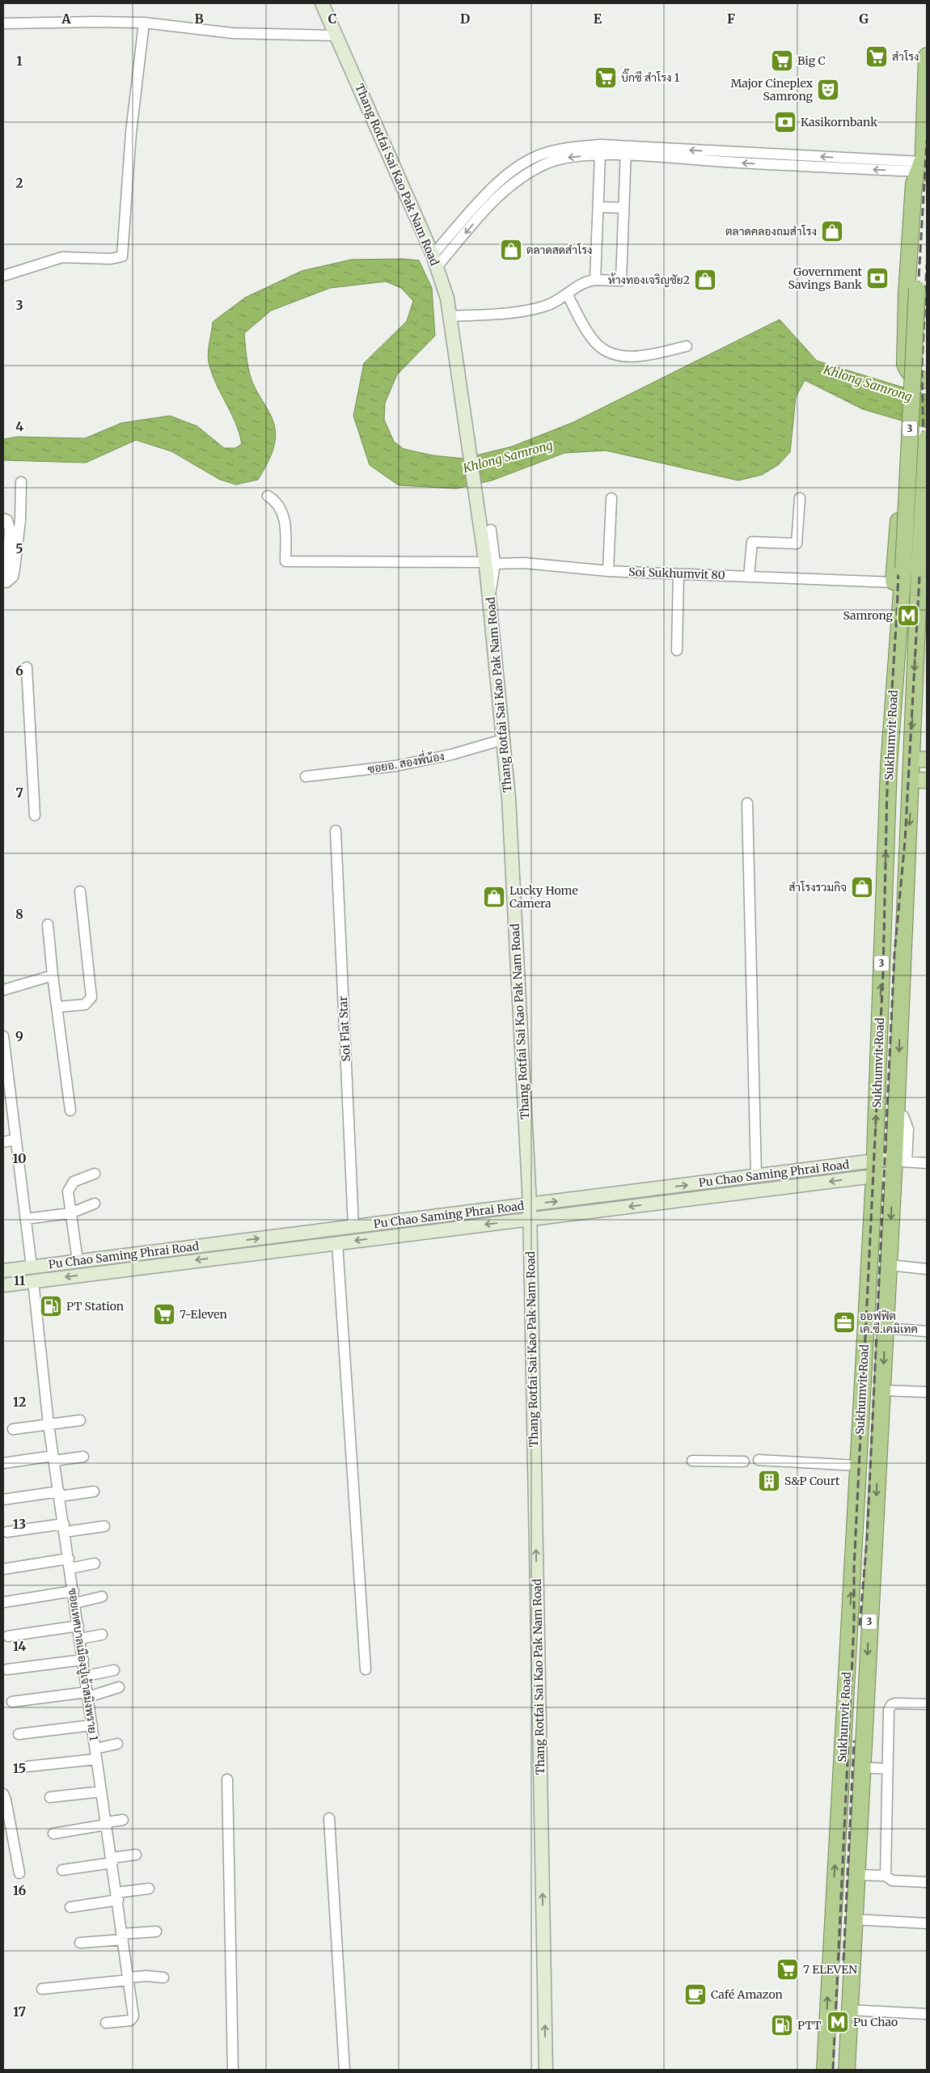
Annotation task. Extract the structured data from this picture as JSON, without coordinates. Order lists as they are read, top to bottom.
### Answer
{
  "streets": {
    "highway": ["3", "Sukhumvit Road"],
    "main road": ["Thang Rotfai Sai Kao Pak Nam Road", "Pu Chao Saming Phrai Road"],
    "street": [
      "Soi Sukhumvit 80",
      "ซอยอ. สองพี่น้อง",
      "Soi Flat Star",
      "ซอยเทศบาลเมืองปู่เจ้าสมิงพราย 1"
    ]
  },
  "crossings": [
    ["Thang Rotfai Sai Kao Pak Nam Road", "Soi Sukhumvit 80"],
    ["Thang Rotfai Sai Kao Pak Nam Road", "ซอยอ. สองพี่น้อง"],
    ["Thang Rotfai Sai Kao Pak Nam Road", "Pu Chao Saming Phrai Road"],
    ["Sukhumvit Road", "Pu Chao Saming Phrai Road"],
    ["Soi Flat Star", "Pu Chao Saming Phrai Road"],
    ["Pu Chao Saming Phrai Road", "ซอยเทศบาลเมืองปู่เจ้าสมิงพราย 1"]
  ],
  "one_way": ["Thang Rotfai Sai Kao Pak Nam Road"],
  "water": ["Khlong Samrong"],
  "places": {
    "supermarket": [
      "สำโรง",
      "Big C",
      "บิ๊กซี สำโรง 1",
      "7-Eleven",
      "7 ELEVEN"
    ],
    "theatre": ["Major Cineplex Samrong"],
    "bank": ["Kasikornbank", "Government Savings Bank"],
    "shop": [
      "ตลาดคลองถมสำโรง",
      "ตลาดสดสำโรง",
      "ห้างทองเจริญชัย2",
      "สำโรงรวมกิจ",
      "Lucky Home Camera"
    ],
    "metro station": ["Samrong", "Pu Chao"],
    "fuel station": ["PT Station", "PTT"],
    "office": ["ออฟฟิต เค.ซี.เคมิเทค"],
    "building": ["S&P Court"],
    "cafe": ["Café Amazon"]
  },
  "grid": {
    "columns": [
      "A",
      "B",
      "C",
      "D",
      "E",
      "F",
      "G"
    ],
    "rows": [
      "1",
      "2",
      "3",
      "4",
      "5",
      "6",
      "7",
      "8",
      "9",
      "10",
      "11",
      "12",
      "13",
      "14",
      "15",
      "16",
      "17"
    ]
  }
}
